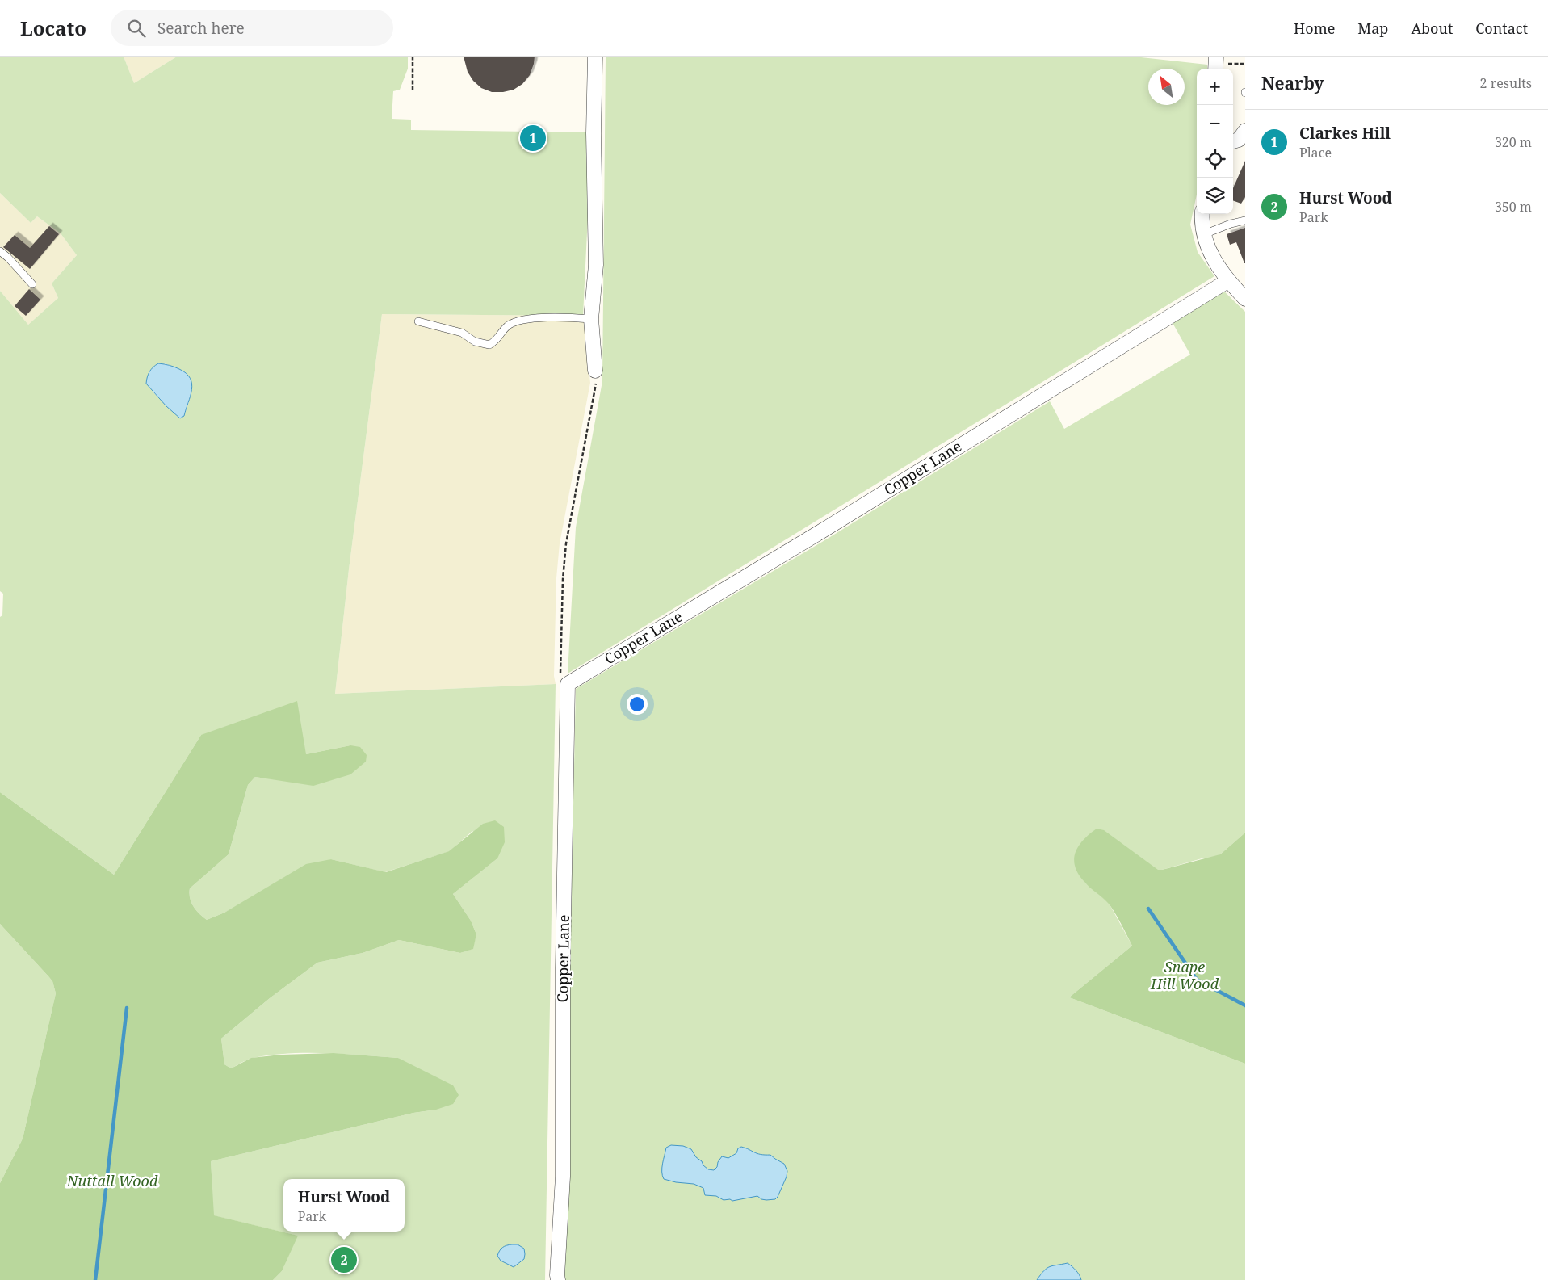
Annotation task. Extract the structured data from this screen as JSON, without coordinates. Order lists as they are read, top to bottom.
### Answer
{
  "streets": {
    "street": ["Copper Lane"]
  },
  "parks": ["Snape Hill Wood", "Nuttall Wood"],
  "north": "top left",
  "page": {
    "header": "Locato",
    "search": "Search here",
    "nav": [
      "Home",
      "Map",
      "About",
      "Contact"
    ],
    "heading": ["Nearby", "2 results"],
    "map_buttons": ["+", "−"],
    "list": [
      {
        "mark": "1",
        "name": "Clarkes Hill",
        "note": "Place",
        "value": "320 m"
      },
      {
        "mark": "2",
        "name": "Hurst Wood",
        "note": "Park",
        "value": "350 m"
      }
    ],
    "pins": ["1", "2"],
    "popup": ["Hurst Wood", "Park"]
  }
}
